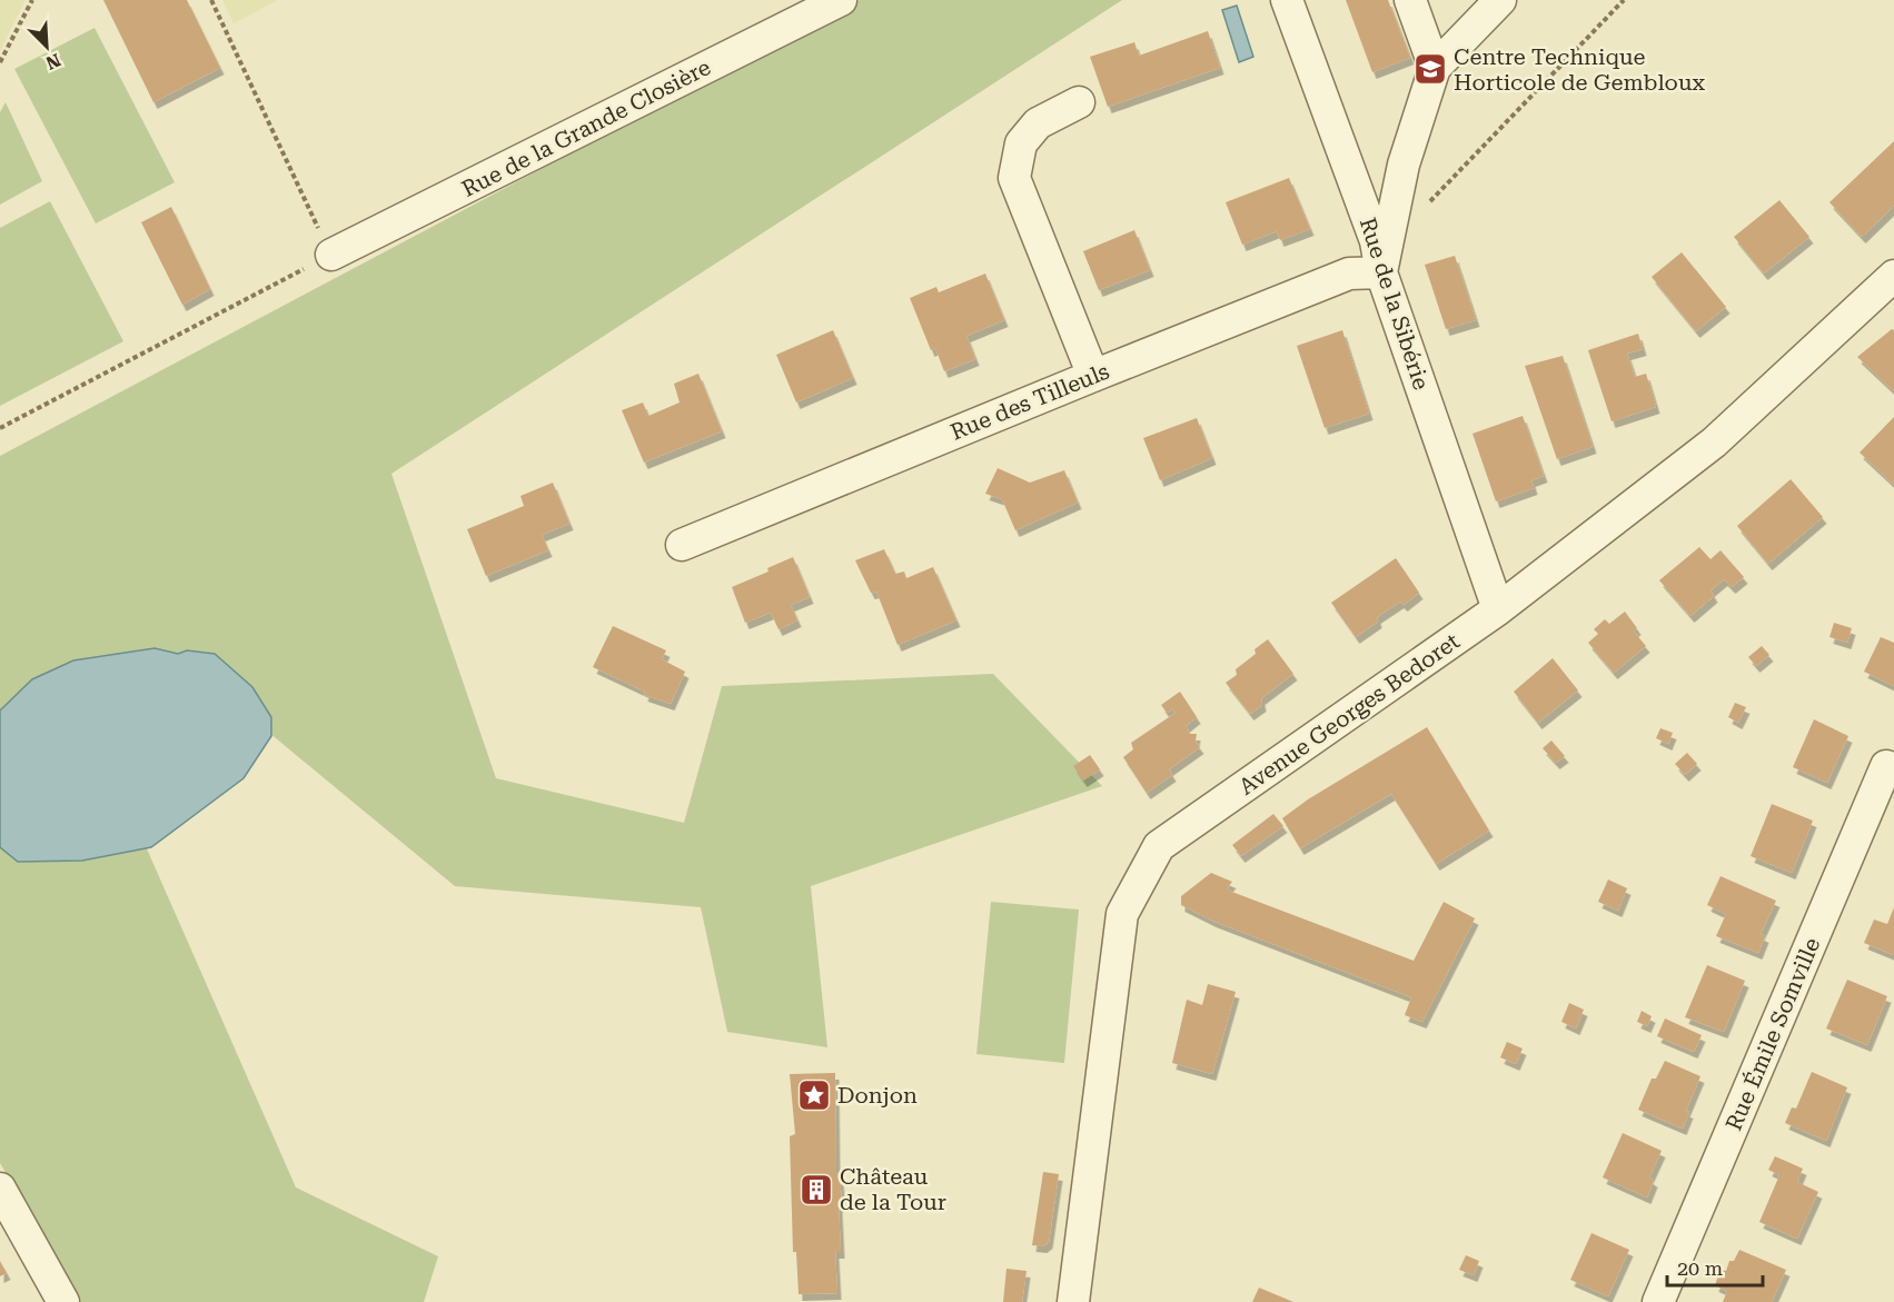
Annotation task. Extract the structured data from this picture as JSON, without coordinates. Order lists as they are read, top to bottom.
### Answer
{
  "streets": {
    "street": [
      "Rue de la Grande Closière",
      "Rue de la Sibérie",
      "Rue des Tilleuls",
      "Avenue Georges Bedoret",
      "Rue Émile Somville"
    ]
  },
  "crossings": [
    ["Rue de la Sibérie", "Rue des Tilleuls"],
    ["Rue de la Sibérie", "Avenue Georges Bedoret"]
  ],
  "places": {
    "school or university": ["Centre Technique Horticole de Gembloux"],
    "place": ["Donjon"],
    "building": ["Château de la Tour"]
  },
  "scale_bar": "20 m",
  "north": "bottom right"
}
